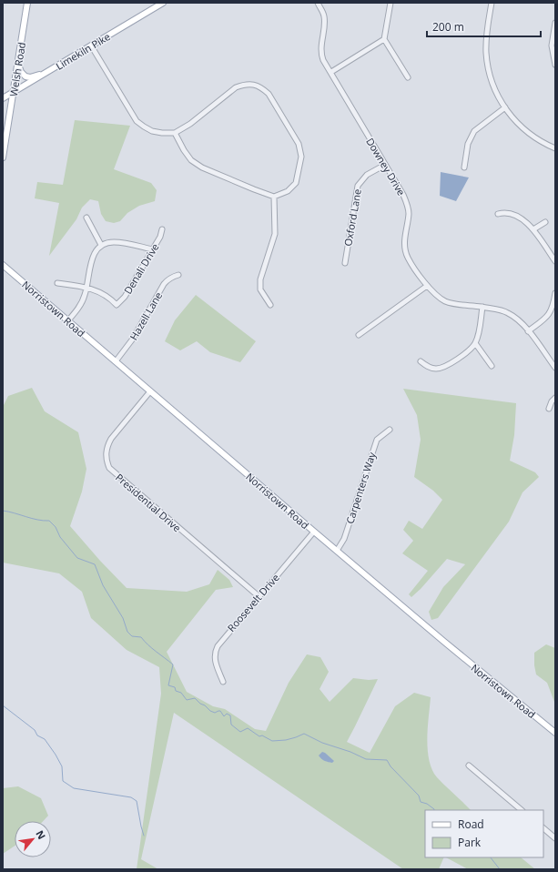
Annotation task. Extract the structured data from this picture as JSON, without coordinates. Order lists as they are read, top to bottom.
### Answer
{
  "streets": {
    "main road": ["Limekiln Pike", "Welsh Road", "Norristown Road"],
    "street": [
      "Downey Drive",
      "Oxford Lane",
      "Denali Drive",
      "Hazell Lane",
      "Carpenters Way",
      "Presidential Drive",
      "Roosevelt Drive"
    ]
  },
  "crossings": [
    ["Limekiln Pike", "Welsh Road"],
    ["Downey Drive", "Oxford Lane"],
    ["Norristown Road", "Hazell Lane"],
    ["Norristown Road", "Carpenters Way"],
    ["Norristown Road", "Presidential Drive"],
    ["Norristown Road", "Roosevelt Drive"],
    ["Presidential Drive", "Roosevelt Drive"]
  ],
  "legend": ["Road", "Park"],
  "scale_bar": "200 m",
  "north": "top right"
}
